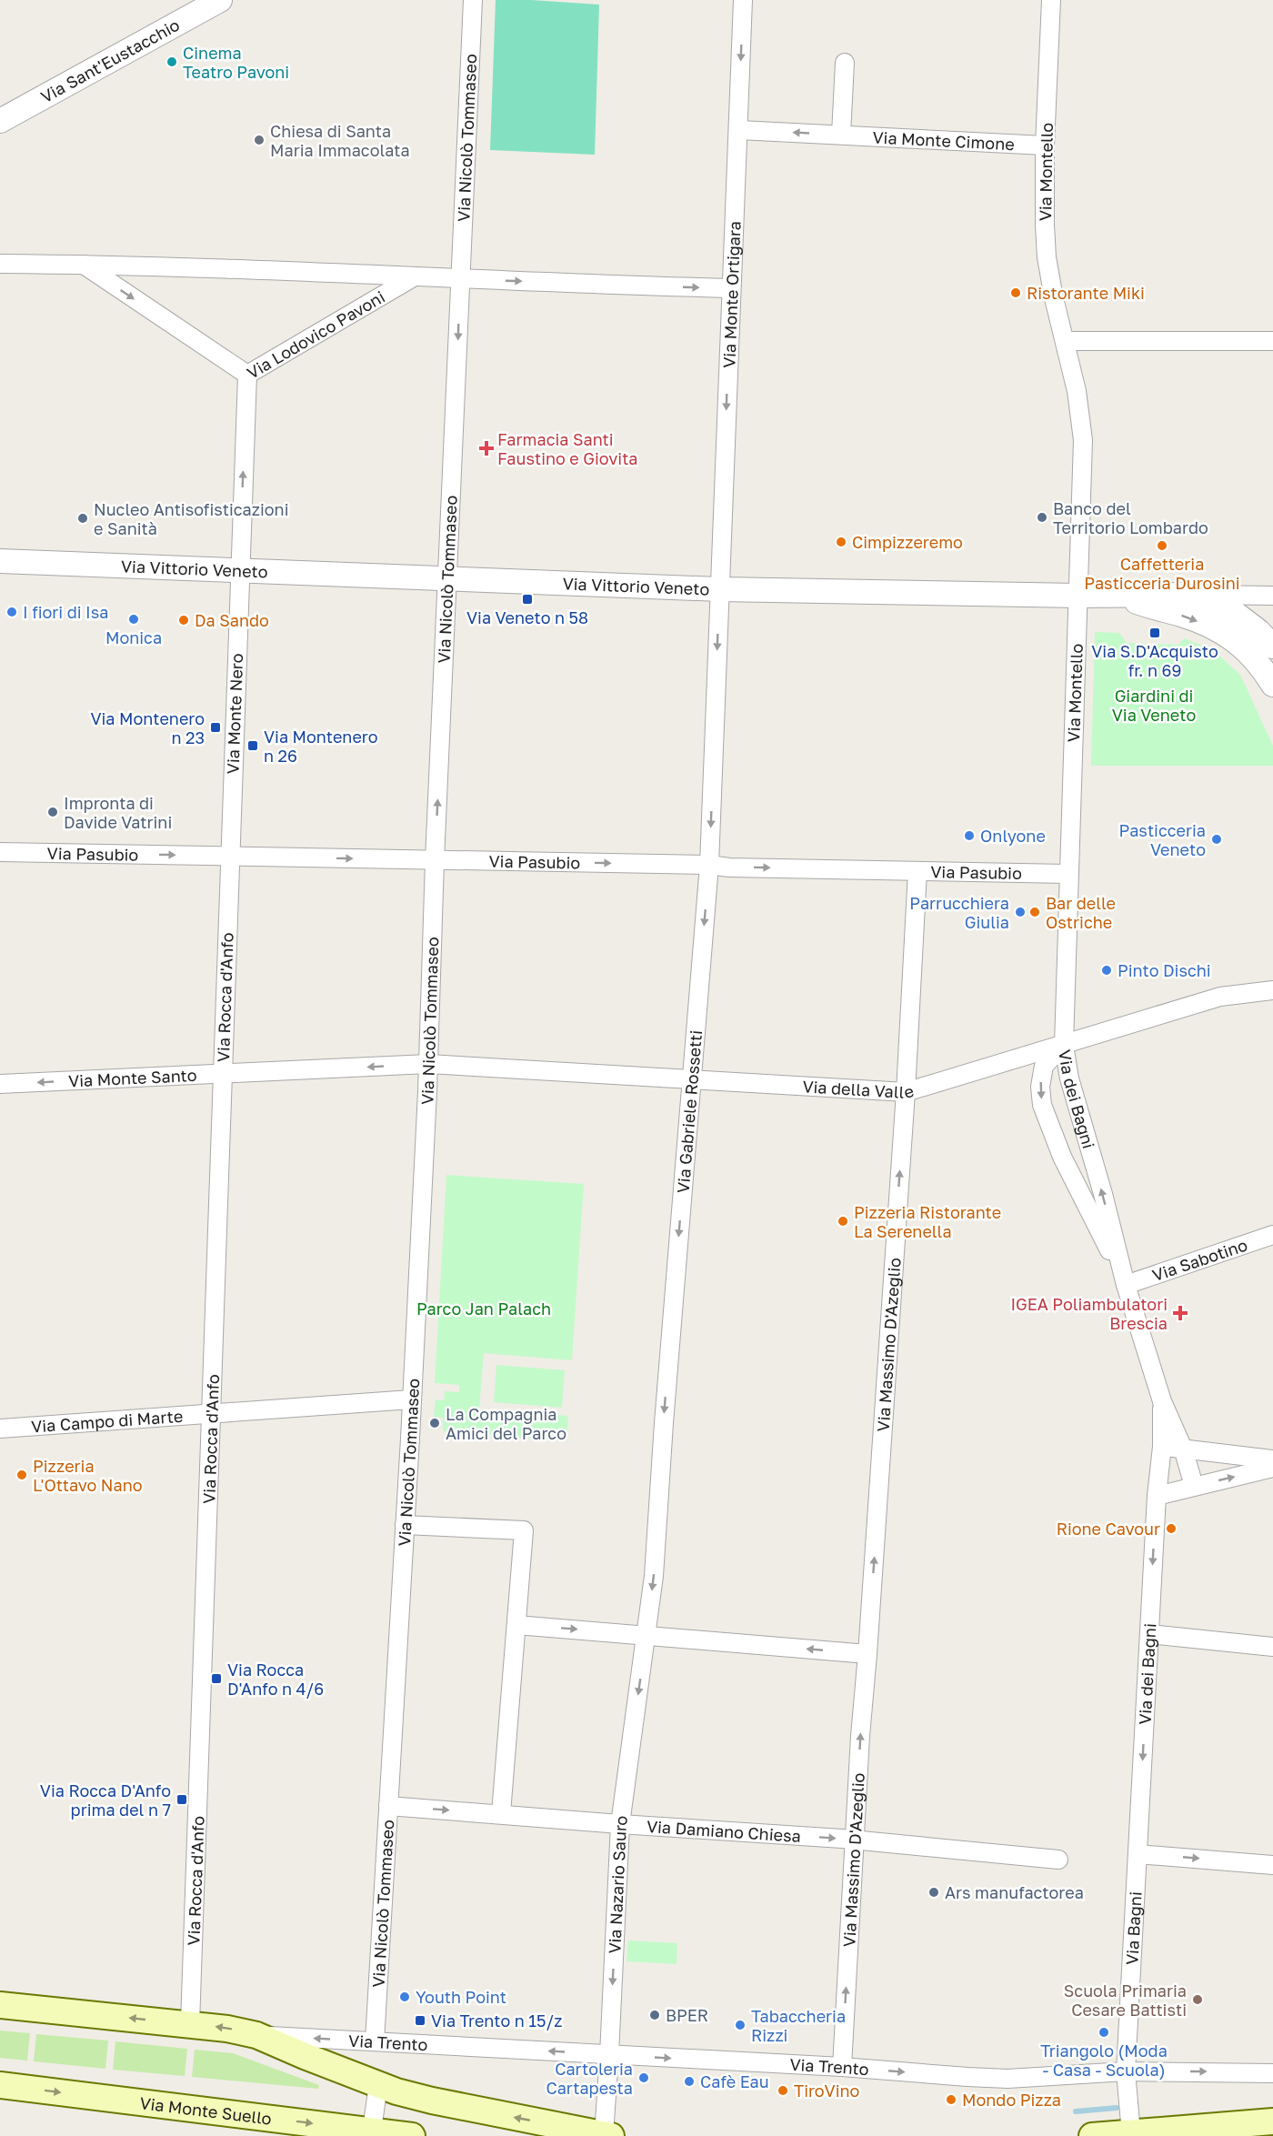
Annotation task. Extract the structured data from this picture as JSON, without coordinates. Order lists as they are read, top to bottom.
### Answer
{
  "streets": {
    "main road": ["Via Trento", "Via Monte Suello"],
    "street": [
      "Via Sant'Eustacchio",
      "Via Nicolò Tommaseo",
      "Via Monte Cimone",
      "Via Montello",
      "Via Monte Ortigara",
      "Via Lodovico Pavoni",
      "Via Vittorio Veneto",
      "Via Monte Nero",
      "Via Pasubio",
      "Via Rocca d'Anfo",
      "Via Monte Santo",
      "Via della Valle",
      "Via dei Bagni",
      "Via Gabriele Rossetti",
      "Via Sabotino",
      "Via Massimo D'Azeglio",
      "Via Campo di Marte",
      "Via Damiano Chiesa",
      "Via Nazario Sauro",
      "Via Bagni"
    ]
  },
  "crossings": [
    ["Via Nicolò Tommaseo", "Via Lodovico Pavoni"],
    ["Via Nicolò Tommaseo", "Via Vittorio Veneto"],
    ["Via Nicolò Tommaseo", "Via Pasubio"],
    ["Via Nicolò Tommaseo", "Via Monte Santo"],
    ["Via Nicolò Tommaseo", "Via della Valle"],
    ["Via Nicolò Tommaseo", "Via Campo di Marte"],
    ["Via Nicolò Tommaseo", "Via Damiano Chiesa"],
    ["Via Nicolò Tommaseo", "Via Trento"],
    ["Via Monte Cimone", "Via Montello"],
    ["Via Monte Cimone", "Via Monte Ortigara"],
    ["Via Montello", "Via Vittorio Veneto"],
    ["Via Montello", "Via Pasubio"],
    ["Via Montello", "Via della Valle"],
    ["Via Montello", "Via dei Bagni"],
    ["Via Monte Ortigara", "Via Lodovico Pavoni"],
    ["Via Monte Ortigara", "Via Vittorio Veneto"],
    ["Via Monte Ortigara", "Via Gabriele Rossetti"],
    ["Via Lodovico Pavoni", "Via Monte Nero"],
    ["Via Vittorio Veneto", "Via Monte Nero"],
    ["Via Vittorio Veneto", "Via Gabriele Rossetti"],
    ["Via Monte Nero", "Via Pasubio"],
    ["Via Monte Nero", "Via Rocca d'Anfo"],
    ["Via Pasubio", "Via Rocca d'Anfo"],
    ["Via Pasubio", "Via Gabriele Rossetti"],
    ["Via Pasubio", "Via Massimo D'Azeglio"],
    ["Via Rocca d'Anfo", "Via Monte Santo"],
    ["Via Rocca d'Anfo", "Via Campo di Marte"],
    ["Via Rocca d'Anfo", "Via Trento"],
    ["Via Monte Santo", "Via della Valle"],
    ["Via della Valle", "Via dei Bagni"],
    ["Via della Valle", "Via Gabriele Rossetti"],
    ["Via della Valle", "Via Massimo D'Azeglio"],
    ["Via dei Bagni", "Via Sabotino"],
    ["Via dei Bagni", "Via Bagni"],
    ["Via Gabriele Rossetti", "Via Nazario Sauro"],
    ["Via Massimo D'Azeglio", "Via Damiano Chiesa"],
    ["Via Massimo D'Azeglio", "Via Trento"],
    ["Via Damiano Chiesa", "Via Nazario Sauro"],
    ["Via Nazario Sauro", "Via Trento"],
    ["Via Bagni", "Via Trento"]
  ],
  "one_way": [
    "Via Monte Ortigara",
    "Via Monte Nero",
    "Via Pasubio",
    "Via Monte Santo",
    "Via Gabriele Rossetti",
    "Via Massimo D'Azeglio",
    "Via Damiano Chiesa",
    "Via Monte Suello"
  ],
  "parks": ["Giardini di Via Veneto", "Parco Jan Palach"],
  "places": {
    "other": [
      "Cinema Teatro Pavoni",
      "Chiesa di Santa Maria Immacolata",
      "Ristorante Miki",
      "Banco del Territorio Lombardo",
      "Nucleo Antisofisticazioni e Sanità",
      "Cimpizzeremo",
      "Caffetteria Pasticceria Durosini",
      "I fiori di Isa",
      "Monica",
      "Da Sando",
      "Impronta di Davide Vatrini",
      "Onlyone",
      "Pasticceria Veneto",
      "Parrucchiera Giulia",
      "Bar delle Ostriche",
      "Pinto Dischi",
      "Pizzeria Ristorante La Serenella",
      "La Compagnia Amici del Parco",
      "Pizzeria L'Ottavo Nano",
      "Rione Cavour",
      "Ars manufactorea",
      "Youth Point",
      "Scuola Primaria Cesare Battisti",
      "BPER",
      "Tabaccheria Rizzi",
      "Triangolo (Moda - Casa - Scuola)",
      "Cartoleria Cartapesta",
      "Cafè Eau",
      "TiroVino",
      "Mondo Pizza"
    ],
    "health": ["Farmacia Santi Faustino e Giovita", "IGEA Poliambulatori Brescia"],
    "transit": [
      "Via Veneto n 58",
      "Via S.D'Acquisto fr. n 69",
      "Via Montenero n 23",
      "Via Montenero n 26",
      "Via Rocca D'Anfo n 4/6",
      "Via Rocca D'Anfo prima del n 7",
      "Via Trento n 15/z"
    ]
  }
}
